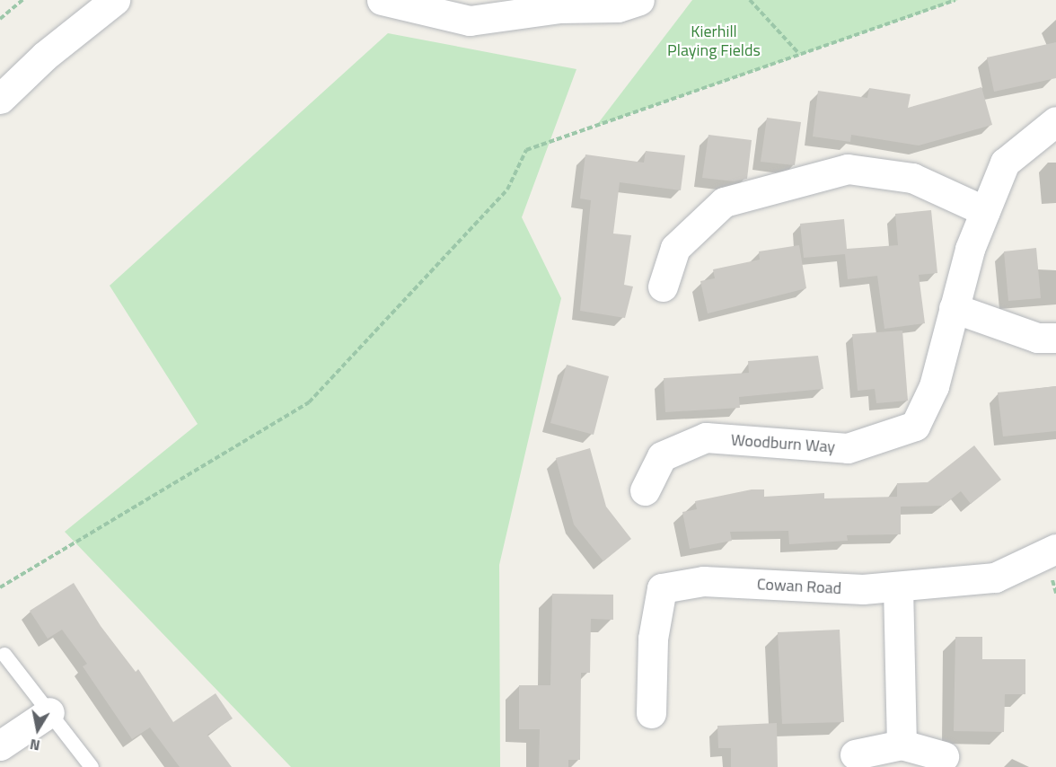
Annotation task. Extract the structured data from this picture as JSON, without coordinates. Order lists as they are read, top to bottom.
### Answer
{
  "streets": {
    "street": ["Woodburn Way", "Cowan Road"]
  },
  "parks": ["Kierhill Playing Fields"],
  "north": "bottom"
}
